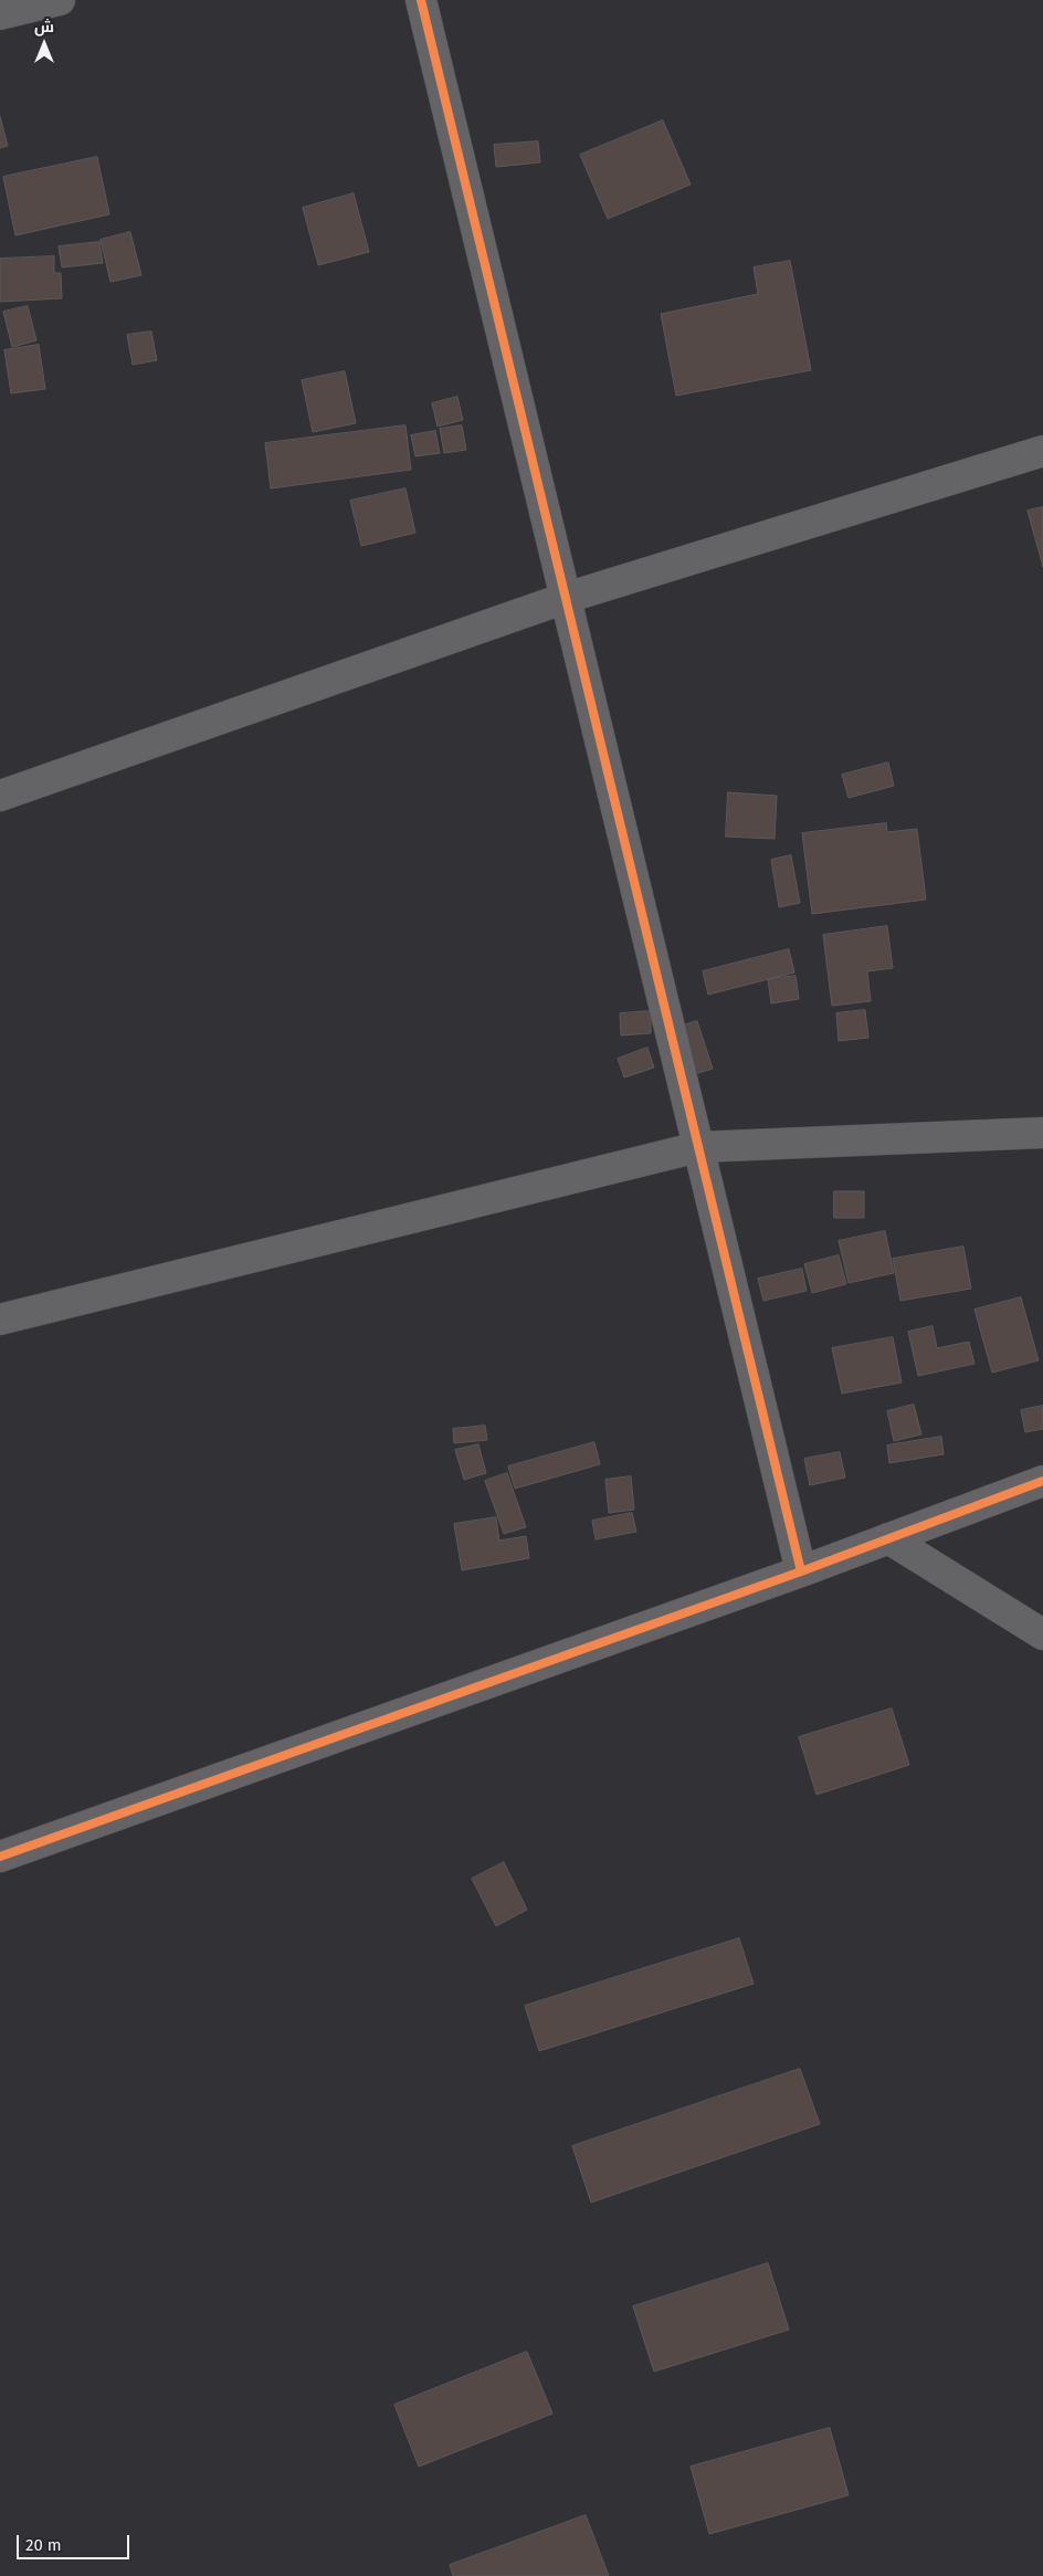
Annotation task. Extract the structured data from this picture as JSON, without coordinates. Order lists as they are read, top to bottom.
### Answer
{
  "scale_bar": "20 m",
  "north": "top"
}
